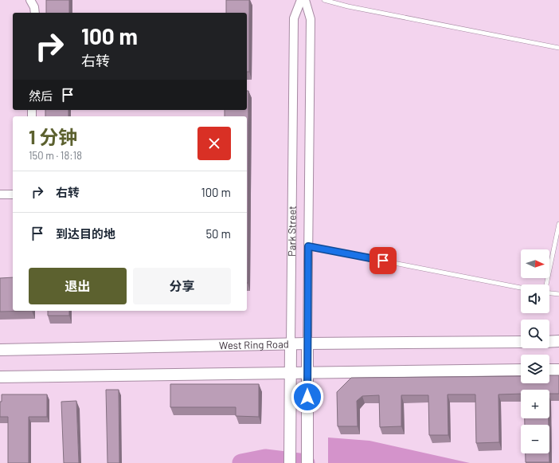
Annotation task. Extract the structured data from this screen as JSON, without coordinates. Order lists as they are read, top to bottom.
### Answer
{
  "streets": {
    "main road": ["Park Street", "West Ring Road"]
  },
  "crossings": [
    ["Park Street", "West Ring Road"]
  ],
  "north": "right",
  "page": {
    "turn": ["100 m", "右转"],
    "then": "然后",
    "heading": ["1 分钟", "150 m · 18:18"],
    "list": [
      {
        "name": "右转",
        "value": "100 m"
      },
      {
        "name": "到达目的地",
        "value": "50 m"
      }
    ],
    "map_buttons": ["+", "−"],
    "buttons": ["退出", "分享"]
  }
}
